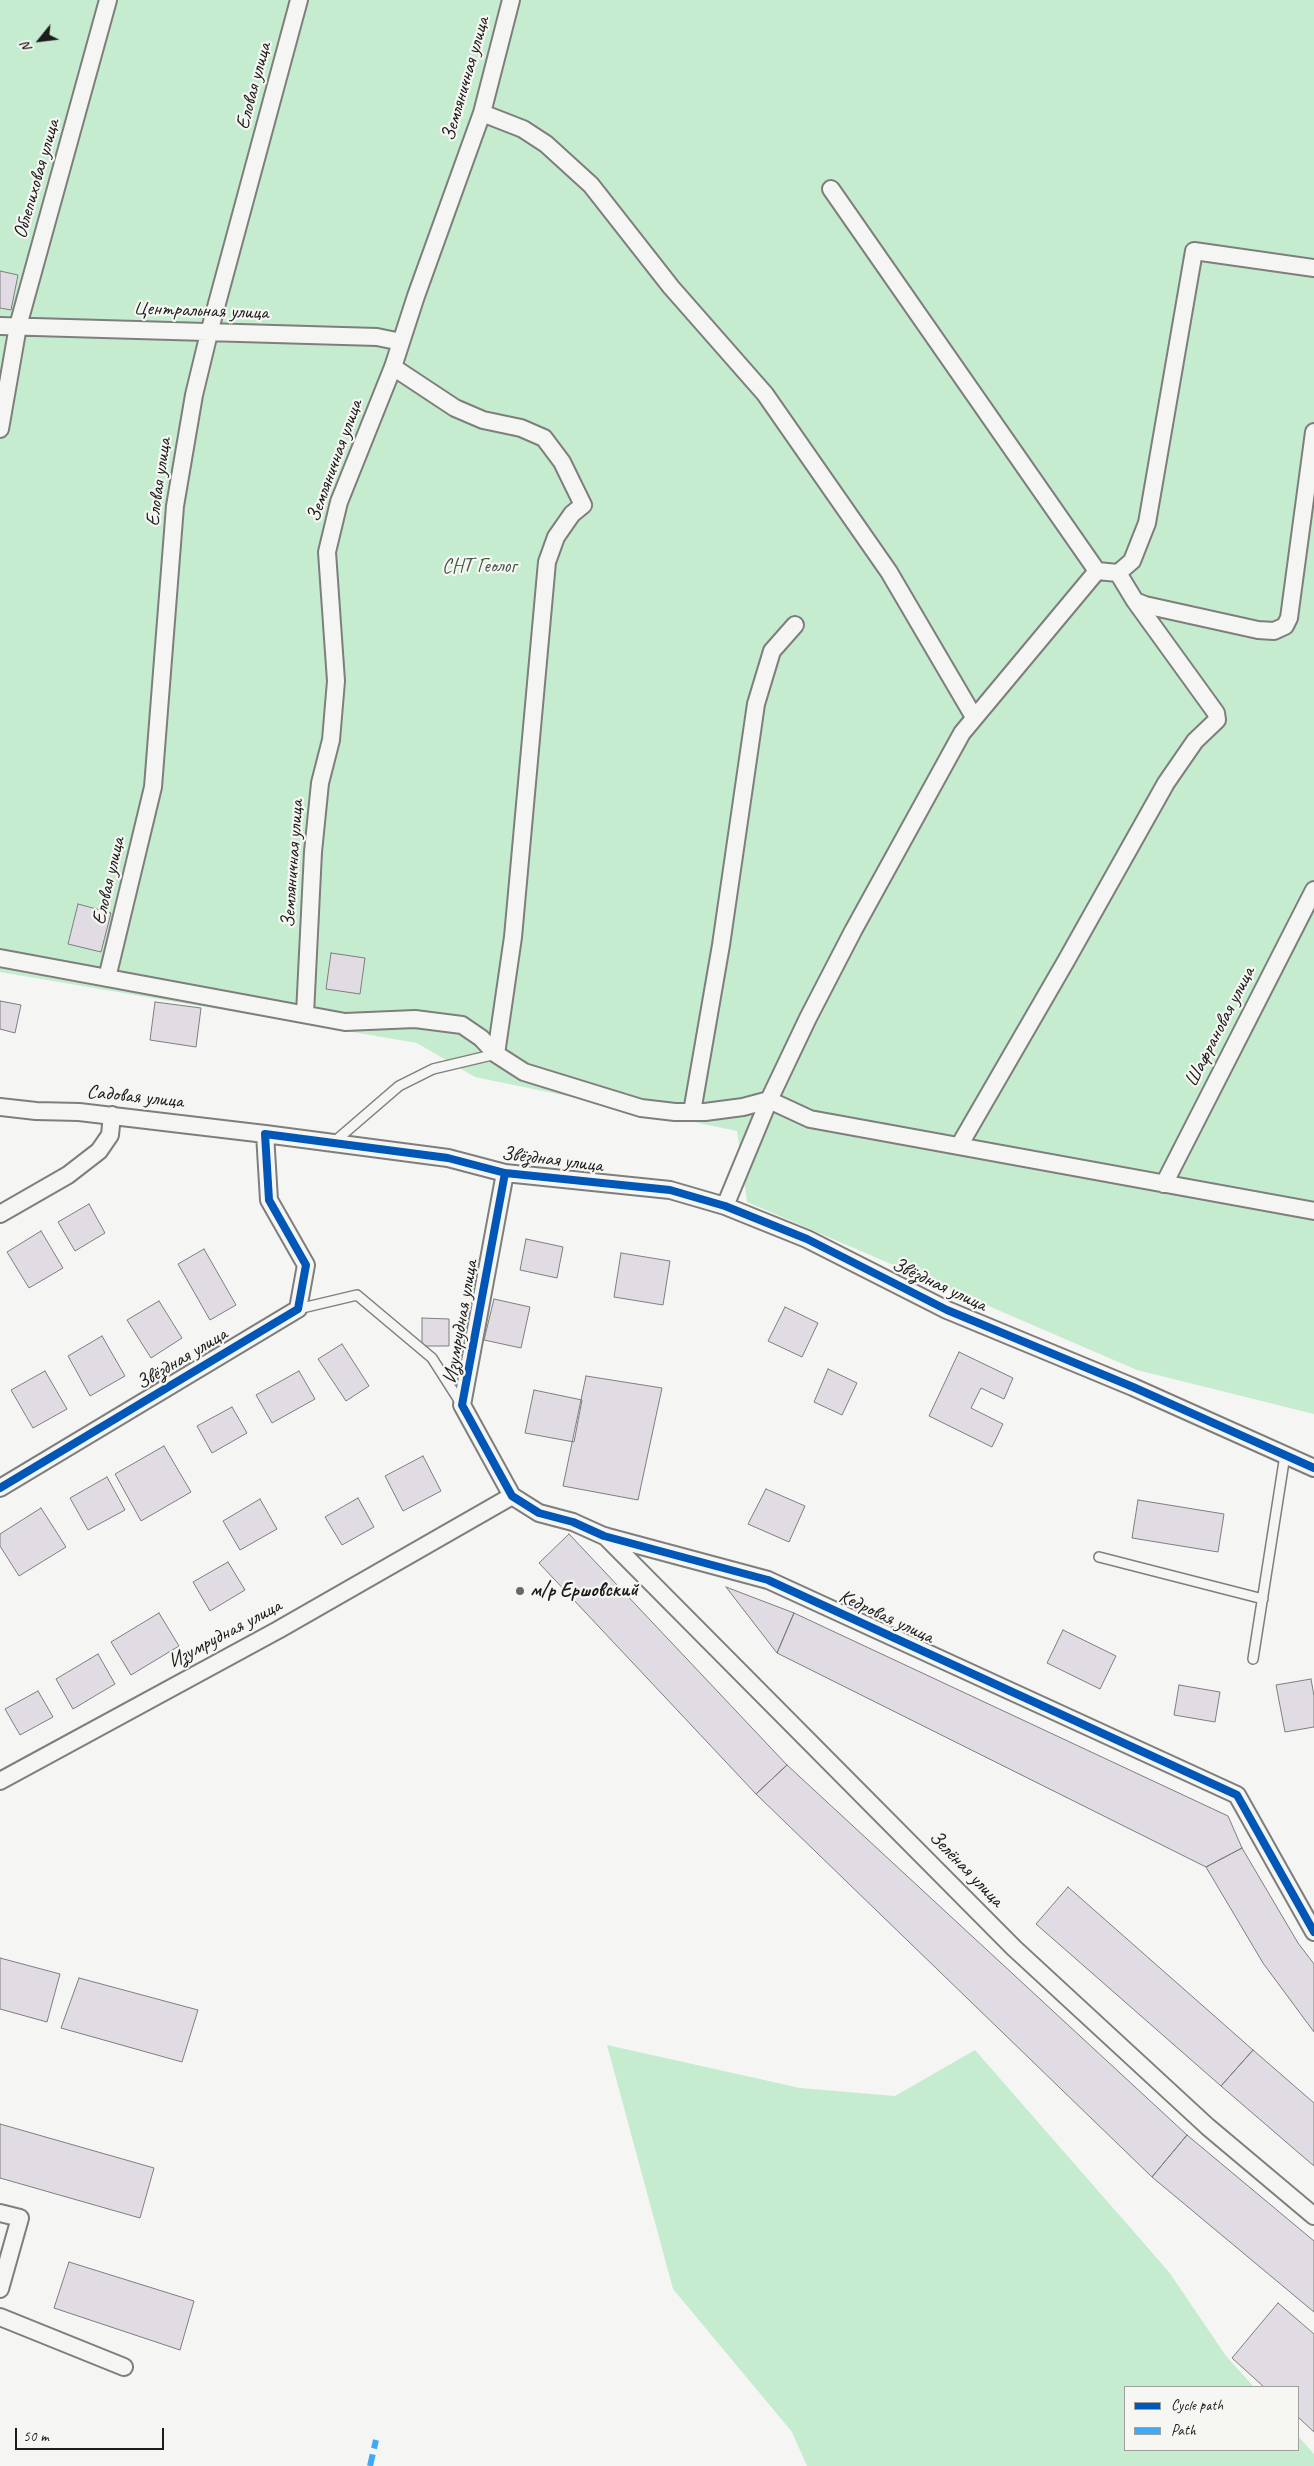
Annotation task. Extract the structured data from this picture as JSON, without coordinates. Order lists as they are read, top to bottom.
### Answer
{
  "streets": {
    "street": [
      "Земляничная улица",
      "Еловая улица",
      "Облепиховая улица",
      "Центральная улица",
      "Шафрановая улица",
      "Садовая улица",
      "Звёздная улица",
      "Изумрудная улица",
      "Кедровая улица",
      "Зелёная улица"
    ]
  },
  "crossings": [
    ["Земляничная улица", "Центральная улица"],
    ["Еловая улица", "Центральная улица"],
    ["Облепиховая улица", "Центральная улица"],
    ["Садовая улица", "Звёздная улица"],
    ["Звёздная улица", "Изумрудная улица"],
    ["Изумрудная улица", "Кедровая улица"],
    ["Кедровая улица", "Зелёная улица"]
  ],
  "parks": ["СНТ Геолог"],
  "places": ["м/р Ершовский"],
  "legend": ["Cycle path", "Path"],
  "scale_bar": "50 m",
  "north": "bottom left"
}
